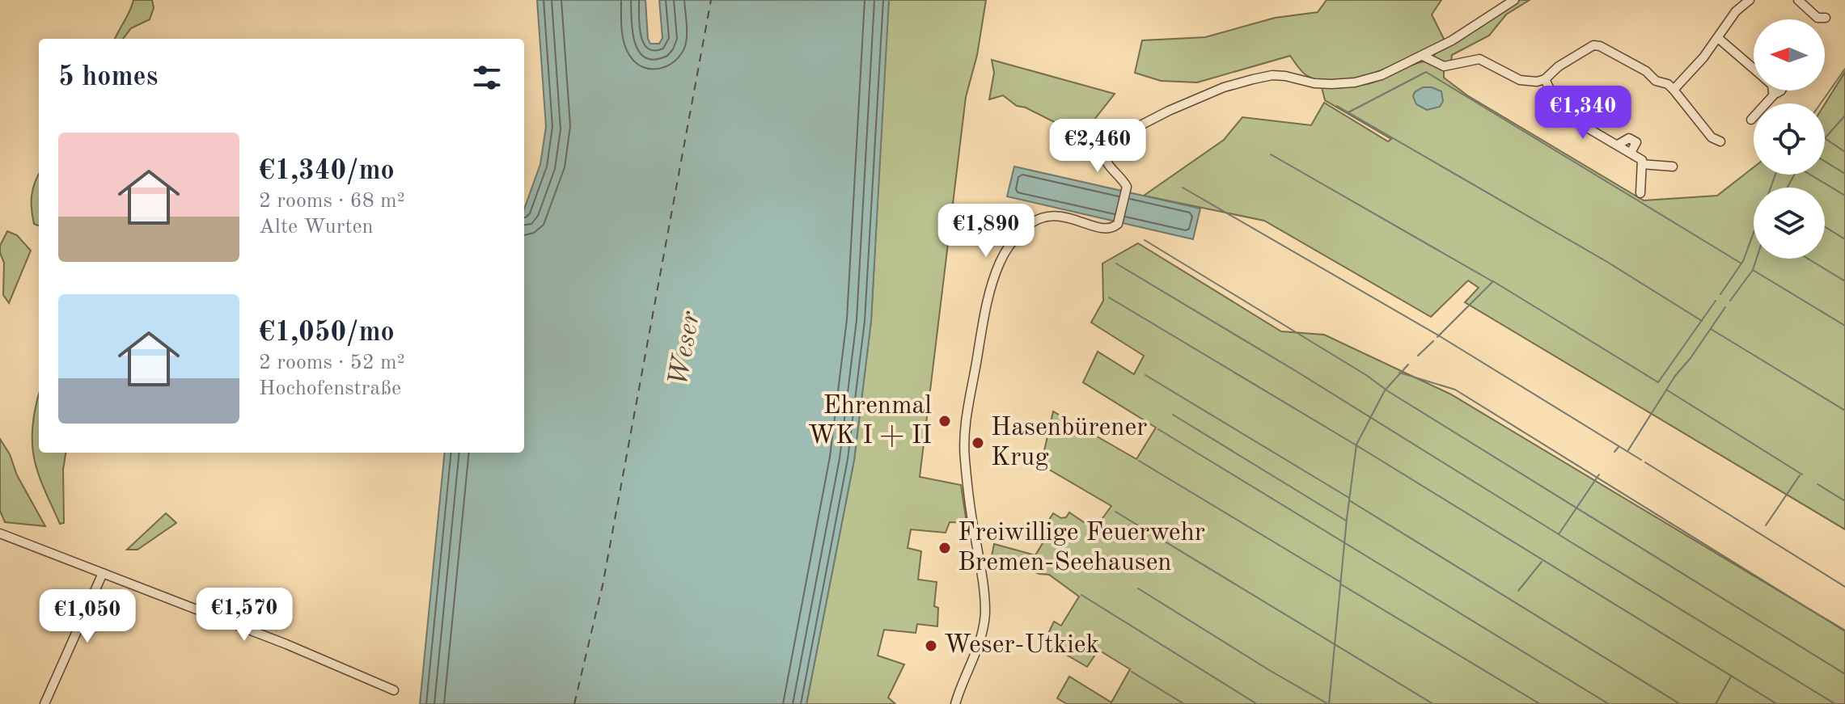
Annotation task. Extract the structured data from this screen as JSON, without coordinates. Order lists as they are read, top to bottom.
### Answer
{
  "water": ["Weser"],
  "places": [
    "Ehrenmal WK I + II",
    "Hasenbürener Krug",
    "Freiwillige Feuerwehr Bremen-Seehausen",
    "Weser-Utkiek"
  ],
  "north": "left",
  "page": {
    "heading": "5 homes",
    "price": [
      "€1,340",
      "€2,460",
      "€1,890",
      "€1,570",
      "€1,050"
    ],
    "list": [
      {
        "name": "€1,340/mo",
        "note": "2 rooms · 68 m² · Alte Wurten"
      },
      {
        "name": "€1,050/mo",
        "note": "2 rooms · 52 m² · Hochofenstraße"
      }
    ]
  }
}
